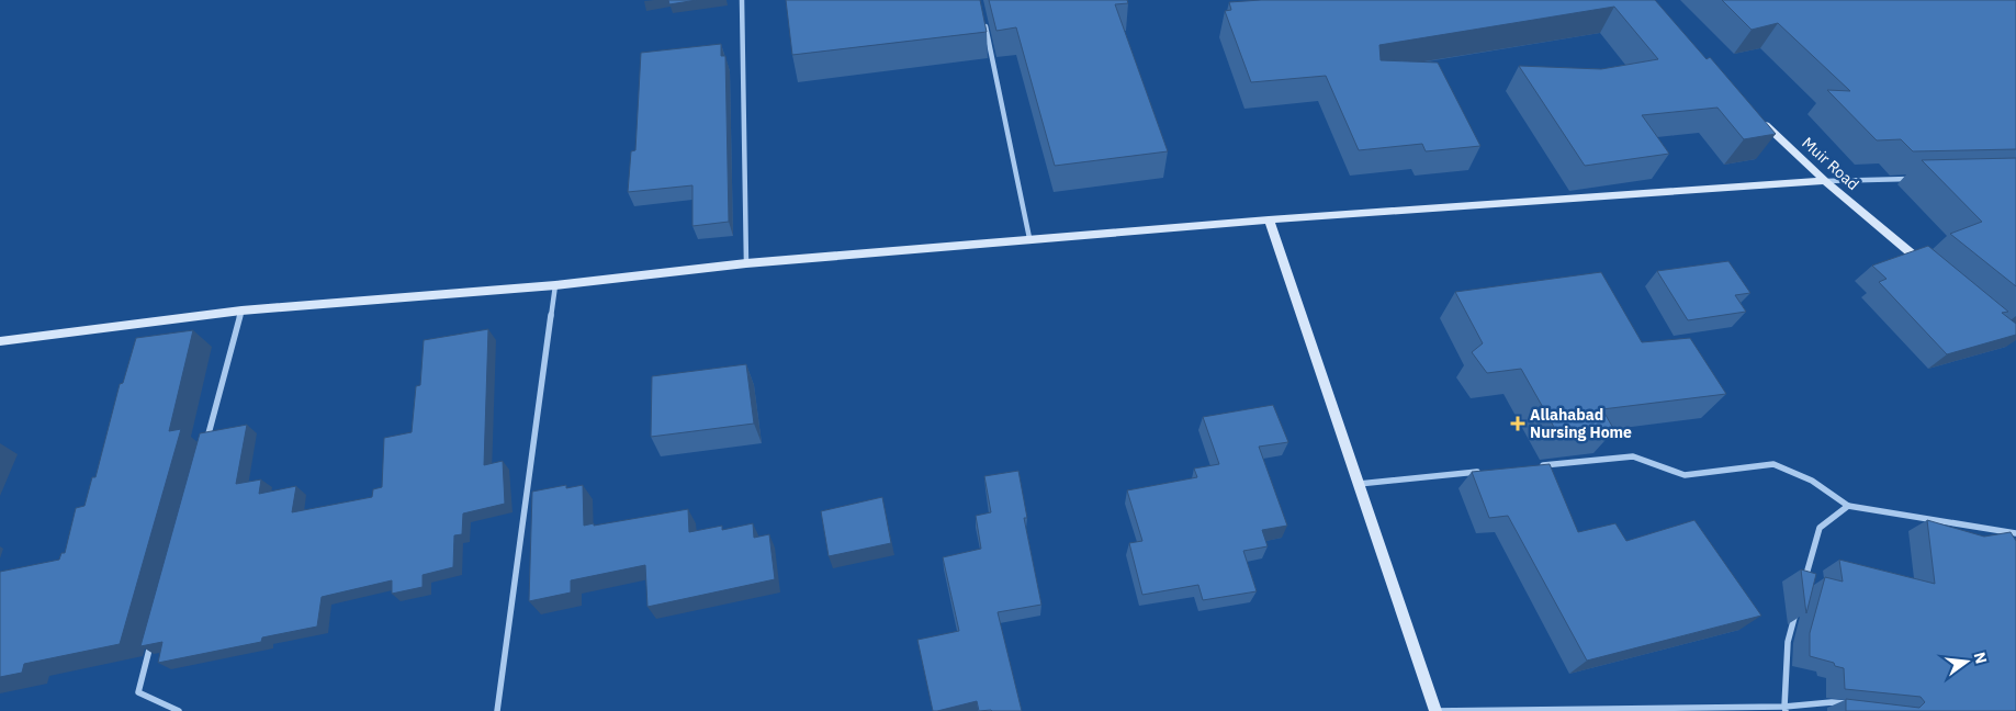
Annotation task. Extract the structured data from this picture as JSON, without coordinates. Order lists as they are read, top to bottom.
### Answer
{
  "streets": {
    "street": ["Muir Road"]
  },
  "places": {
    "health": ["Allahabad Nursing Home"]
  },
  "north": "right"
}
